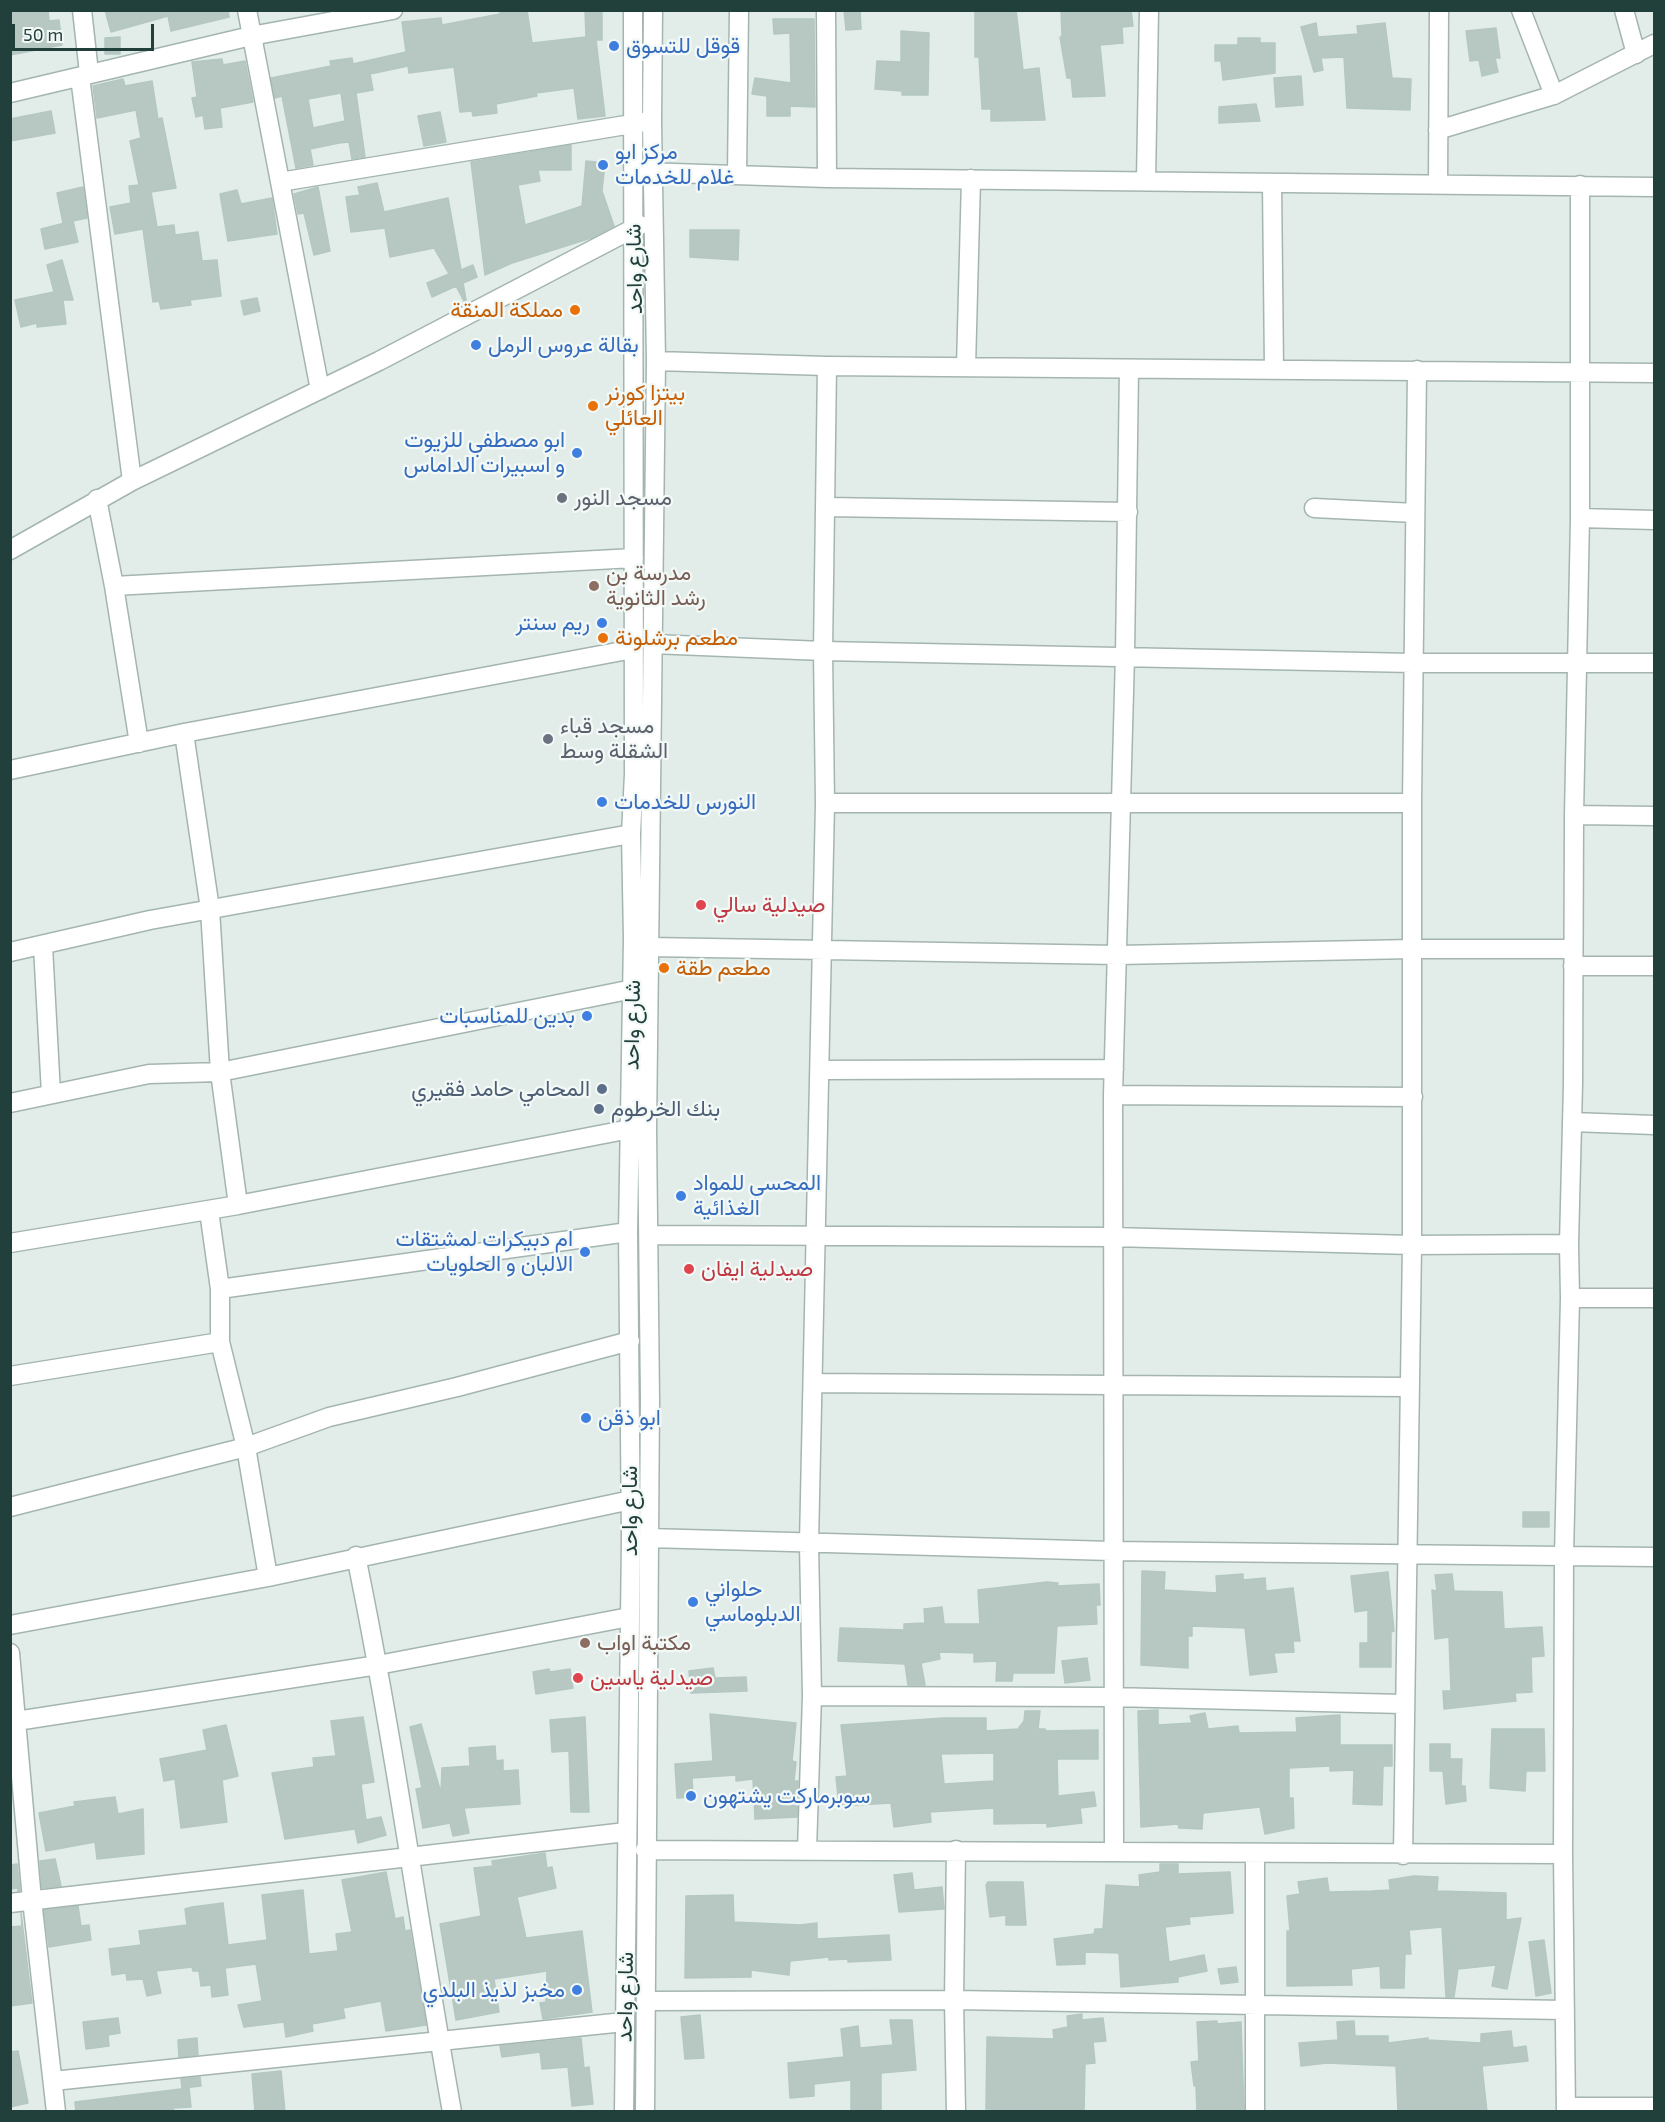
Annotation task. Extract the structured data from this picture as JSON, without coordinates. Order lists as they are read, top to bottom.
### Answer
{
  "streets": {
    "street": ["شارع واحد"]
  },
  "places": [
    "قوقل للتسوق",
    "مركز ابو غلام للخدمات",
    "مملكة المنقة",
    "بقالة عروس الرمل",
    "بيتزا كورنر العائلي",
    "ابو مصطفي للزيوت و اسبيرات الداماس",
    "مسجد النور",
    "مدرسة بن رشد الثانوية",
    "ريم سنتر",
    "مطعم برشلونة",
    "مسجد قباء الشقلة وسط",
    "النورس للخدمات",
    "صيدلية سالي",
    "مطعم طقة",
    "بدين للمناسبات",
    "المحامي حامد فقيري",
    "بنك الخرطوم",
    "المحسي للمواد الغذائية",
    "ام دبيكرات لمشتقات الالبان و الحلويات",
    "صيدلية ايفان",
    "ابو ذقن",
    "حلواني الدبلوماسي",
    "مكتبة اواب",
    "صيدلية ياسين",
    "سوبرماركت يشتهون",
    "مخبز لذيذ البلدي"
  ],
  "scale_bar": "50 m"
}
